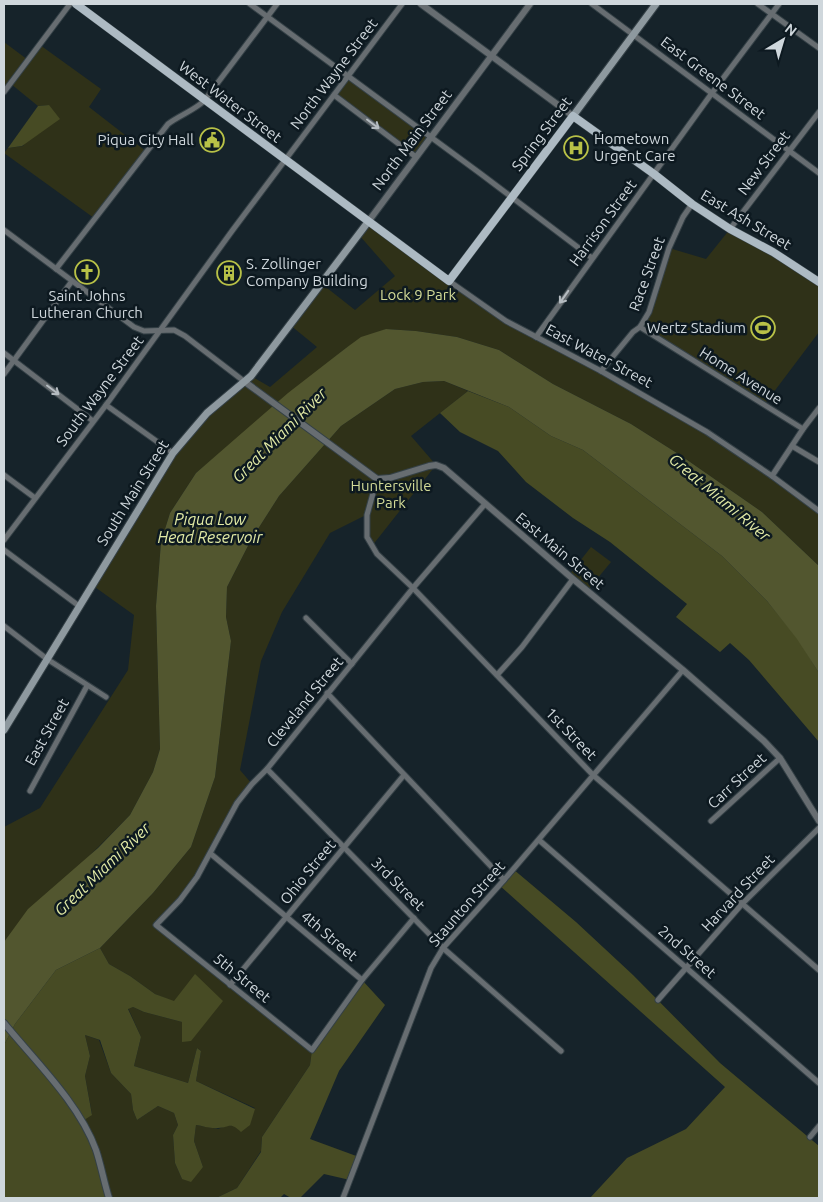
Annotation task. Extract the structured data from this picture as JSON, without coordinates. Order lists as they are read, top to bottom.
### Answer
{
  "streets": {
    "main road": [
      "West Water Street",
      "Spring Street",
      "North Main Street",
      "East Ash Street",
      "East Water Street",
      "South Main Street"
    ],
    "street": [
      "North Wayne Street",
      "East Greene Street",
      "New Street",
      "Harrison Street",
      "Race Street",
      "Home Avenue",
      "South Wayne Street",
      "East Main Street",
      "Cleveland Street",
      "East Street",
      "1st Street",
      "Carr Street",
      "Ohio Street",
      "3rd Street",
      "Harvard Street",
      "Staunton Street",
      "4th Street",
      "2nd Street",
      "5th Street"
    ]
  },
  "crossings": [
    ["North Wayne Street", "West Water Street"],
    ["North Wayne Street", "South Wayne Street"],
    ["East Greene Street", "Spring Street"],
    ["East Greene Street", "New Street"],
    ["East Greene Street", "Harrison Street"],
    ["West Water Street", "North Main Street"],
    ["West Water Street", "East Water Street"],
    ["Spring Street", "East Ash Street"],
    ["Spring Street", "East Water Street"],
    ["North Main Street", "East Ash Street"],
    ["North Main Street", "East Water Street"],
    ["North Main Street", "South Main Street"],
    ["New Street", "East Ash Street"],
    ["East Ash Street", "Harrison Street"],
    ["East Ash Street", "Race Street"],
    ["Harrison Street", "East Water Street"],
    ["Race Street", "East Water Street"],
    ["Race Street", "Home Avenue"],
    ["East Main Street", "Cleveland Street"],
    ["East Main Street", "1st Street"],
    ["East Main Street", "Carr Street"],
    ["East Main Street", "Staunton Street"],
    ["Cleveland Street", "1st Street"],
    ["Cleveland Street", "3rd Street"],
    ["Cleveland Street", "4th Street"],
    ["Cleveland Street", "5th Street"],
    ["1st Street", "Harvard Street"],
    ["1st Street", "Staunton Street"],
    ["Ohio Street", "3rd Street"],
    ["Ohio Street", "4th Street"],
    ["Ohio Street", "5th Street"],
    ["3rd Street", "Staunton Street"],
    ["Harvard Street", "2nd Street"],
    ["Staunton Street", "2nd Street"],
    ["4th Street", "5th Street"]
  ],
  "water": ["Great Miami River", "Piqua Low Head Reservoir"],
  "parks": ["Lock 9 Park", "Huntersville Park"],
  "places": {
    "public building": ["Piqua City Hall"],
    "hospital": ["Hometown Urgent Care"],
    "church": ["Saint Johns Lutheran Church"],
    "building": ["S. Zollinger Company Building"],
    "sports": ["Wertz Stadium"]
  },
  "north": "top right"
}
